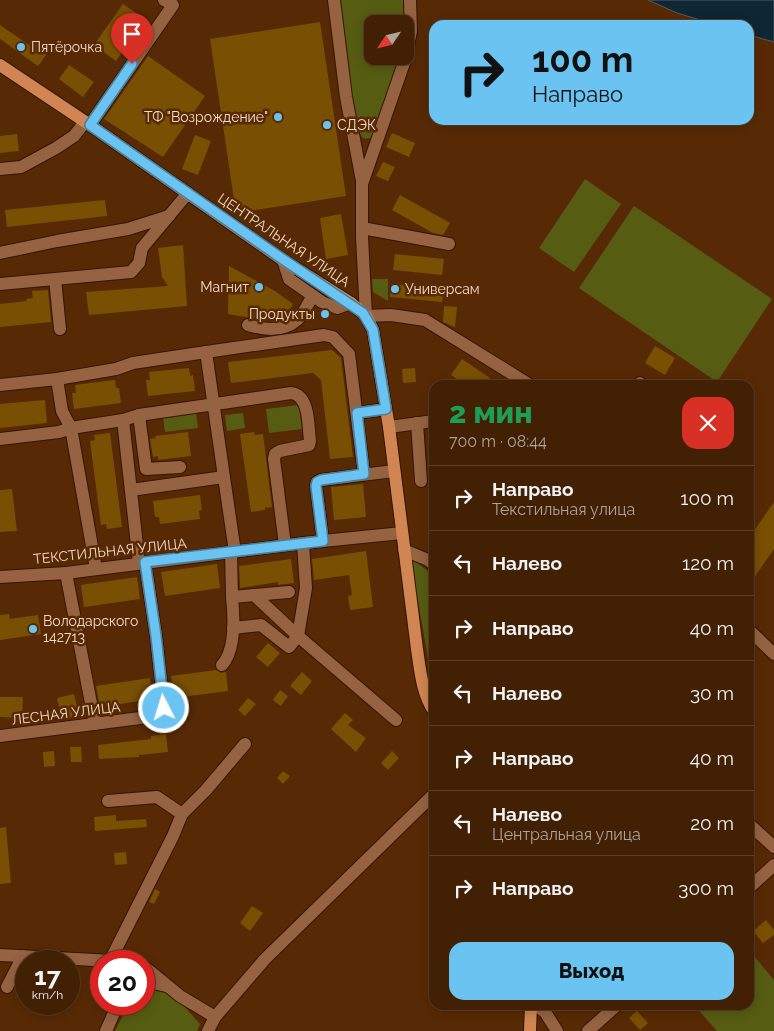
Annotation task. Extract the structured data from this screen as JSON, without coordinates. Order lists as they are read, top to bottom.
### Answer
{
  "streets": {
    "main road": ["ЦЕНТРАЛЬНАЯ УЛИЦА"],
    "street": ["ТЕКСТИЛЬНАЯ УЛИЦА", "ЛЕСНАЯ УЛИЦА"]
  },
  "crossings": [
    ["ТЕКСТИЛЬНАЯ УЛИЦА", "ЛЕСНАЯ УЛИЦА"]
  ],
  "places": [
    "Пятёрочка",
    "ТФ \"Возрождение\"",
    "СДЭК",
    "Магнит",
    "Универсам",
    "Продукты",
    "Володарского 142713"
  ],
  "north": "bottom left",
  "page": {
    "turn": ["100 m", "Направо"],
    "heading": ["2 мин", "700 m · 08:44"],
    "list": [
      {
        "name": "Направо",
        "note": "Текстильная улица",
        "value": "100 m"
      },
      {
        "name": "Налево",
        "value": "120 m"
      },
      {
        "name": "Направо",
        "value": "40 m"
      },
      {
        "name": "Налево",
        "value": "30 m"
      },
      {
        "name": "Направо",
        "value": "40 m"
      },
      {
        "name": "Налево",
        "note": "Центральная улица",
        "value": "20 m"
      },
      {
        "name": "Направо",
        "value": "300 m"
      }
    ],
    "buttons": "Выход",
    "speed": "17 km/h",
    "limit": "20"
  }
}
